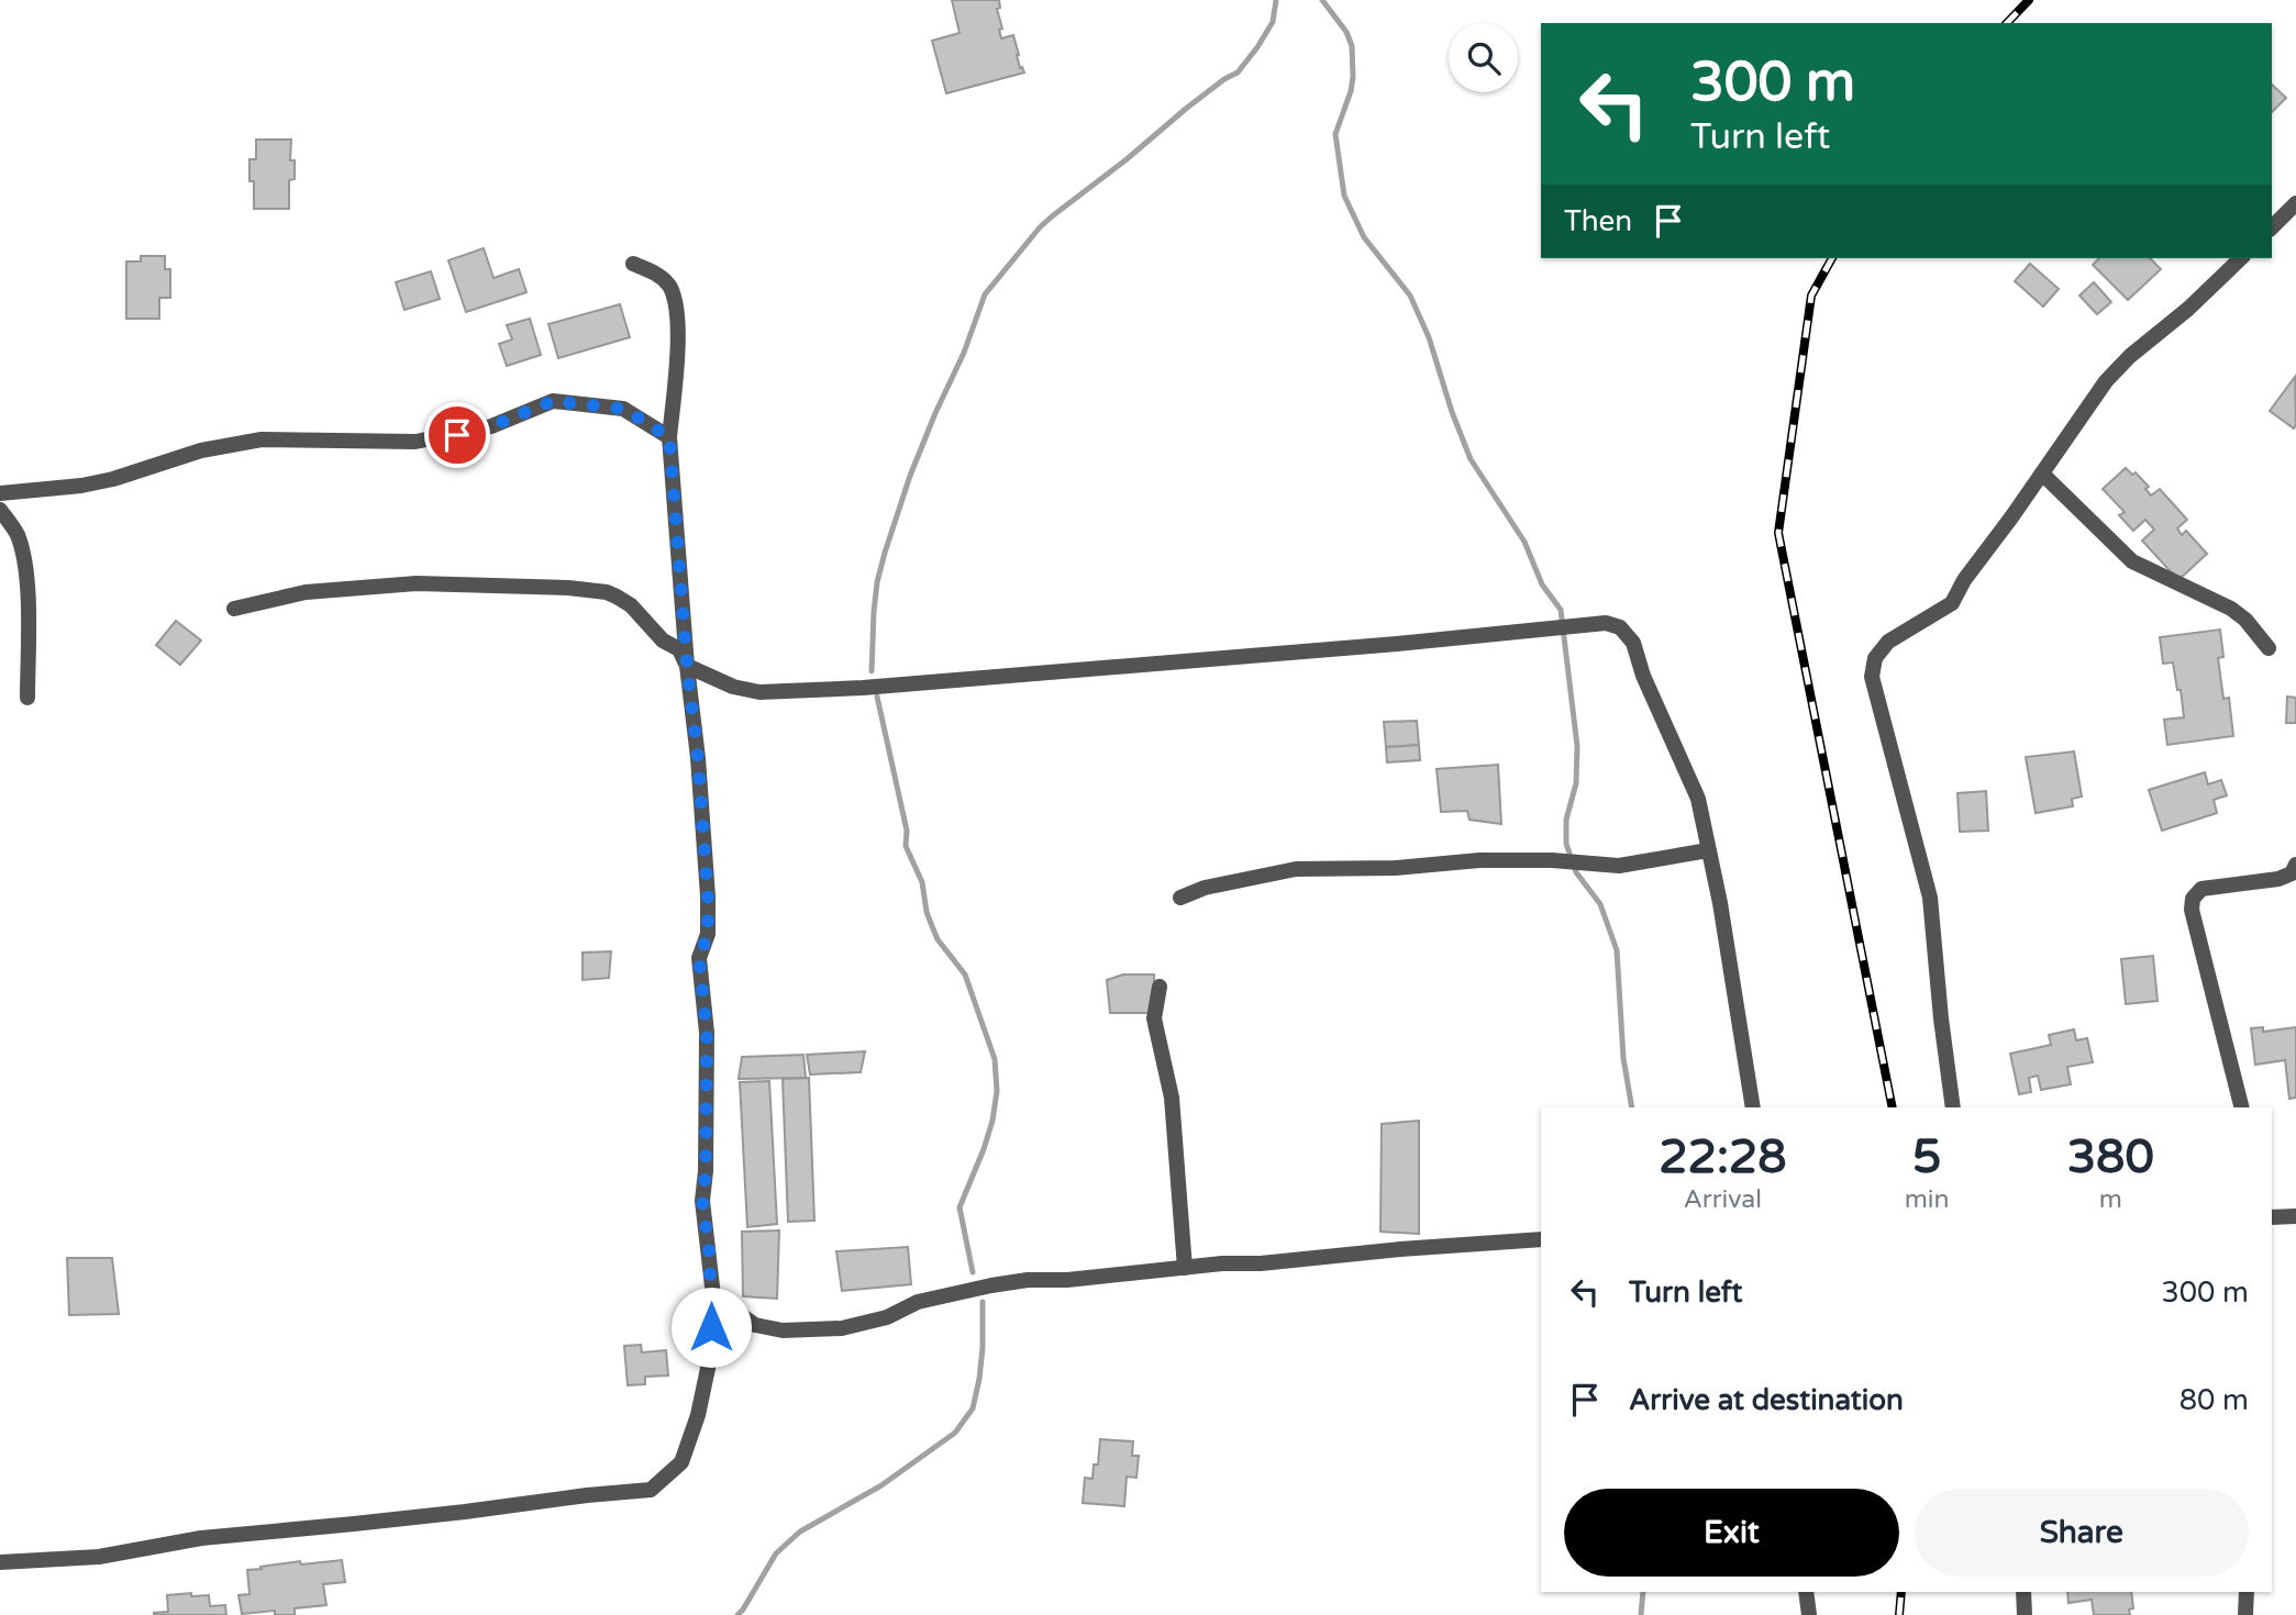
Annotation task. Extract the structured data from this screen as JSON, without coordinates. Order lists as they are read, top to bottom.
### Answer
{
  "page": {
    "turn": ["300 m", "Turn left"],
    "then": "Then",
    "eta": [
      "22:28",
      "Arrival",
      "5",
      "min",
      "380",
      "m"
    ],
    "list": [
      {
        "name": "Turn left",
        "value": "300 m"
      },
      {
        "name": "Arrive at destination",
        "value": "80 m"
      }
    ],
    "buttons": ["Exit", "Share"]
  }
}
